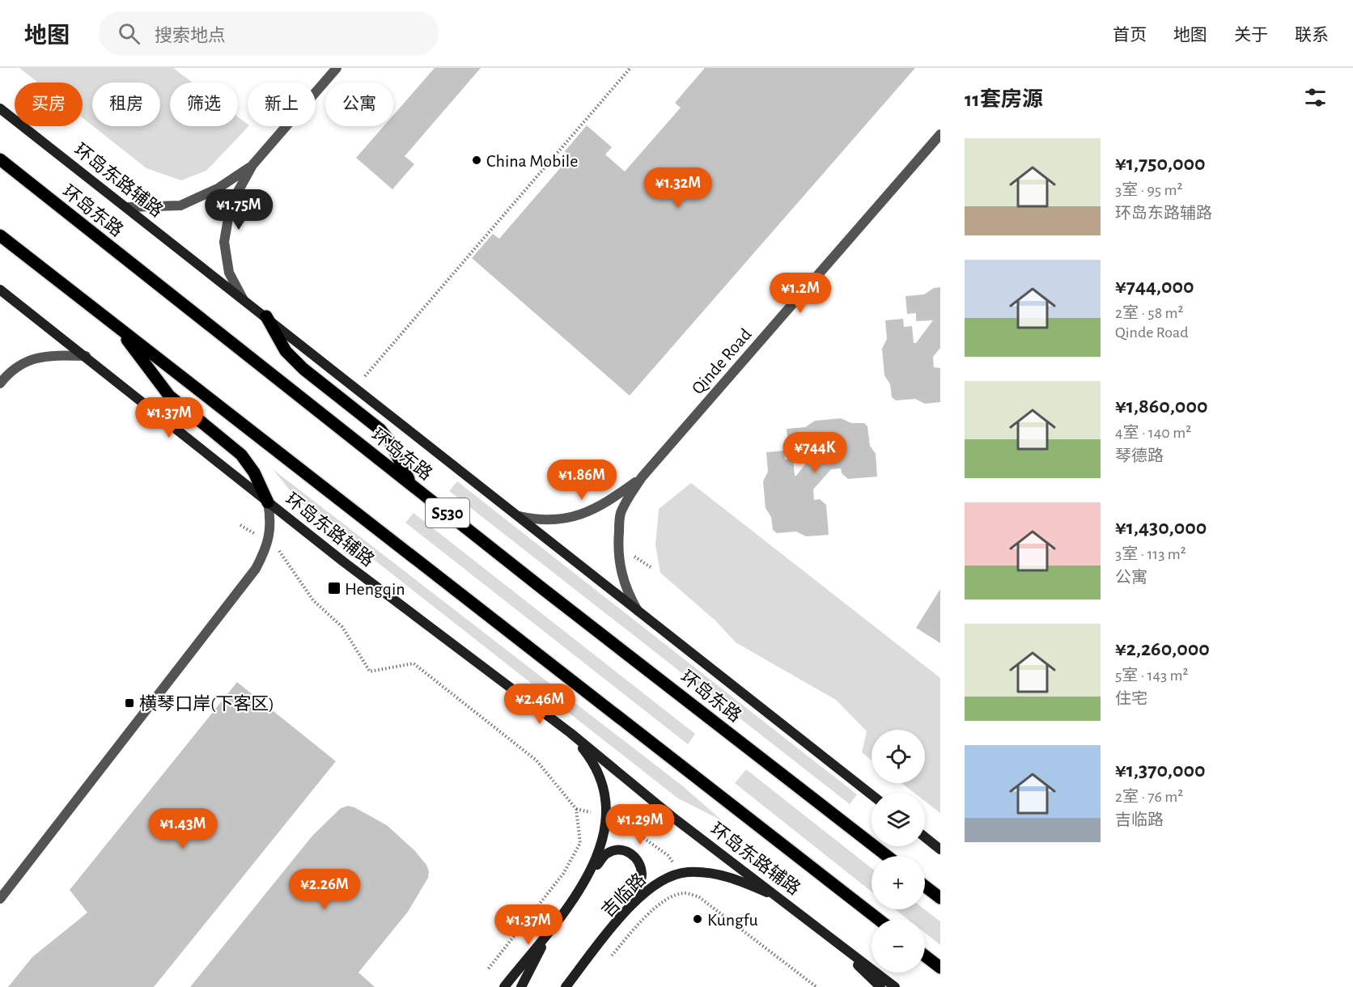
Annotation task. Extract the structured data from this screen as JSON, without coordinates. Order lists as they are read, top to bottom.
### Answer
{
  "streets": {
    "main road": [
      "环岛东路辅路",
      "环岛东路",
      "S530",
      "吉临路"
    ],
    "street": ["Qinde Road"]
  },
  "crossings": [
    ["环岛东路辅路", "吉临路"]
  ],
  "places": {
    "other": ["China Mobile", "Kungfu"],
    "transit": ["Hengqin", "横琴口岸(下客区)"]
  },
  "page": {
    "header": "地图",
    "search": "搜索地点",
    "nav": [
      "首页",
      "地图",
      "关于",
      "联系"
    ],
    "heading": "11套房源",
    "chip": [
      "买房",
      "租房",
      "筛选",
      "新上",
      "公寓"
    ],
    "list": [
      {
        "name": "¥1,750,000",
        "note": "3室 · 95 m² · 环岛东路辅路"
      },
      {
        "name": "¥744,000",
        "note": "2室 · 58 m² · Qinde Road"
      },
      {
        "name": "¥1,860,000",
        "note": "4室 · 140 m² · 琴德路"
      },
      {
        "name": "¥1,430,000",
        "note": "3室 · 113 m² · 公寓"
      },
      {
        "name": "¥2,260,000",
        "note": "5室 · 143 m² · 住宅"
      },
      {
        "name": "¥1,370,000",
        "note": "2室 · 76 m² · 吉临路"
      }
    ],
    "price": [
      "¥1.32M",
      "¥1.75M",
      "¥1.2M",
      "¥1.37M",
      "¥744K",
      "¥1.86M",
      "¥2.46M",
      "¥1.29M",
      "¥1.43M",
      "¥2.26M",
      "¥1.37M"
    ],
    "map_buttons": ["+", "−"]
  }
}
